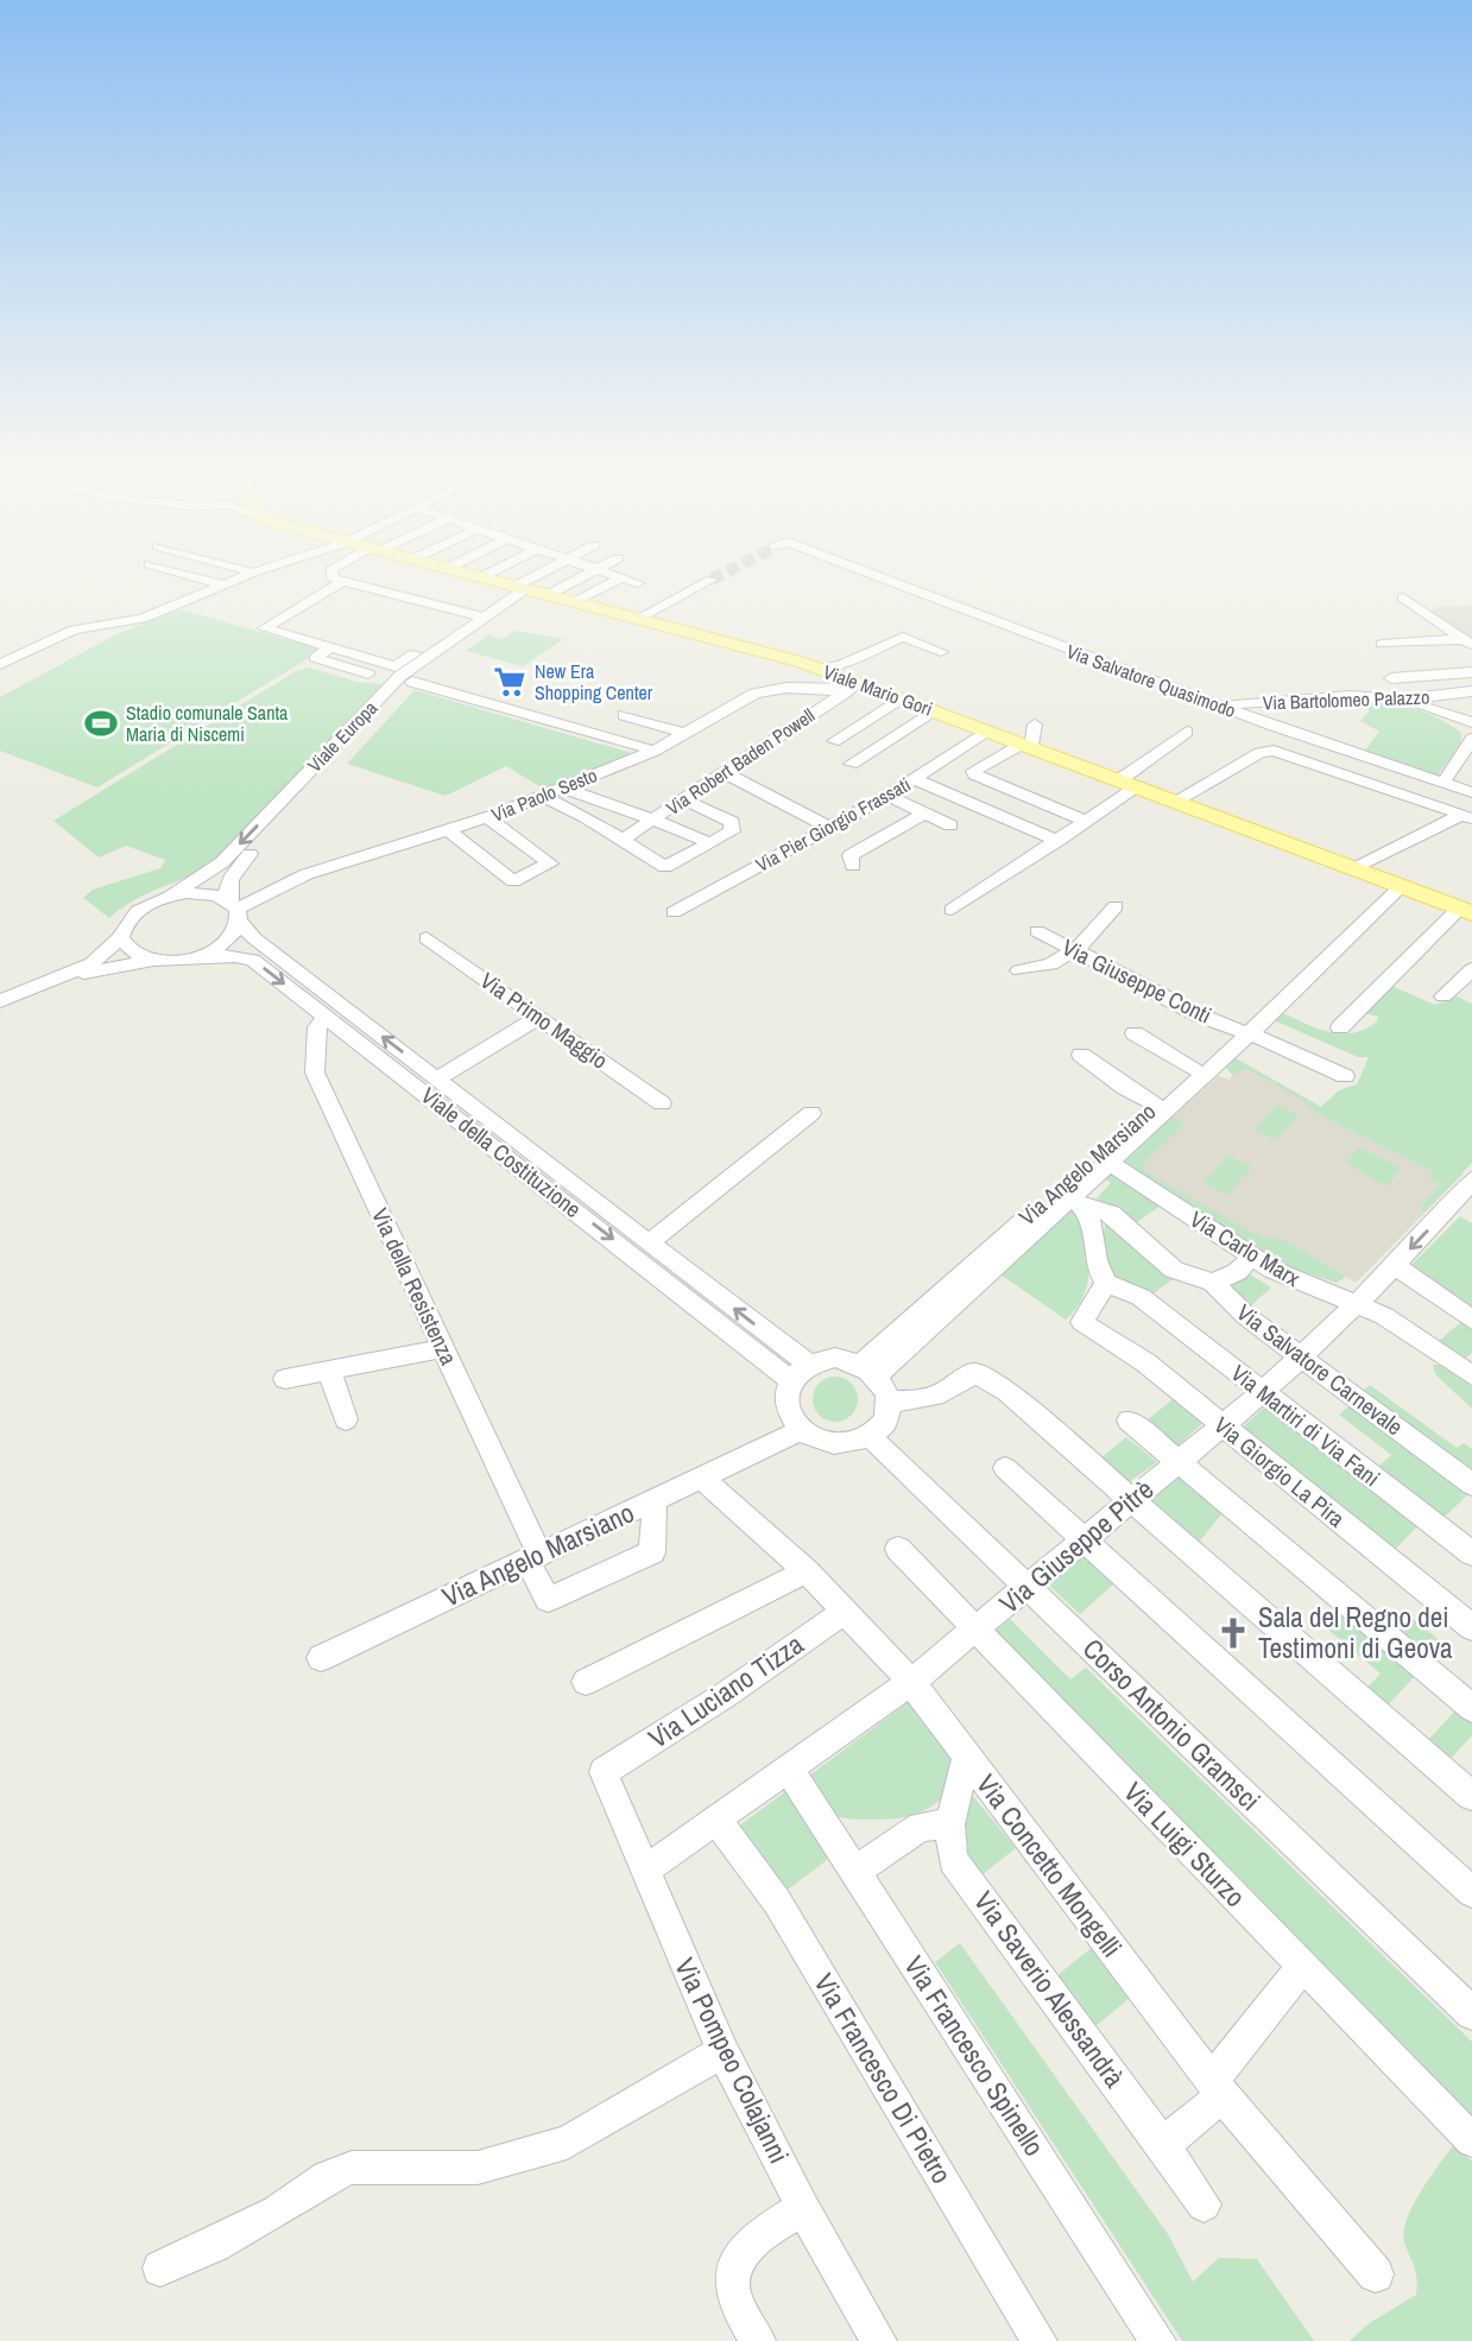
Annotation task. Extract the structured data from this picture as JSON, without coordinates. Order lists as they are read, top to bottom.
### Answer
{
  "streets": {
    "main road": ["Viale Mario Gori"],
    "street": [
      "Via Salvatore Quasimodo",
      "Via Bartolomeo Palazzo",
      "Viale Europa",
      "Via Robert Baden Powell",
      "Via Paolo Sesto",
      "Via Pier Giorgio Frassati",
      "Via Giuseppe Conti",
      "Via Primo Maggio",
      "Viale della Costituzione",
      "Via Angelo Marsiano",
      "Via Carlo Marx",
      "Via della Resistenza",
      "Via Salvatore Carnevale",
      "Via Martiri di Via Fani",
      "Via Giorgio La Pira",
      "Via Giuseppe Pitrè",
      "Via Luciano Tizza",
      "Corso Antonio Gramsci",
      "Via Luigi Sturzo",
      "Via Concetto Mongelli",
      "Via Saverio Alessandrà",
      "Via Francesco Spinello",
      "Via Pompeo Colajanni",
      "Via Francesco Di Pietro"
    ]
  },
  "crossings": [
    ["Via Salvatore Quasimodo", "Via Bartolomeo Palazzo"],
    ["Viale Mario Gori", "Viale Europa"],
    ["Viale Mario Gori", "Via Robert Baden Powell"],
    ["Viale Mario Gori", "Via Paolo Sesto"],
    ["Viale Mario Gori", "Via Pier Giorgio Frassati"],
    ["Viale Mario Gori", "Via Angelo Marsiano"],
    ["Viale Europa", "Via Paolo Sesto"],
    ["Viale Europa", "Viale della Costituzione"],
    ["Via Robert Baden Powell", "Via Paolo Sesto"],
    ["Via Paolo Sesto", "Viale della Costituzione"],
    ["Via Giuseppe Conti", "Via Angelo Marsiano"],
    ["Viale della Costituzione", "Via Angelo Marsiano"],
    ["Viale della Costituzione", "Via della Resistenza"],
    ["Viale della Costituzione", "Corso Antonio Gramsci"],
    ["Via Angelo Marsiano", "Via Carlo Marx"],
    ["Via Angelo Marsiano", "Via della Resistenza"],
    ["Via Angelo Marsiano", "Via Salvatore Carnevale"],
    ["Via Angelo Marsiano", "Corso Antonio Gramsci"],
    ["Via Angelo Marsiano", "Via Concetto Mongelli"],
    ["Via Carlo Marx", "Via Giuseppe Pitrè"],
    ["Via Salvatore Carnevale", "Via Giuseppe Pitrè"],
    ["Via Martiri di Via Fani", "Via Giorgio La Pira"],
    ["Via Martiri di Via Fani", "Via Giuseppe Pitrè"],
    ["Via Giorgio La Pira", "Via Giuseppe Pitrè"],
    ["Via Giuseppe Pitrè", "Corso Antonio Gramsci"],
    ["Via Giuseppe Pitrè", "Via Luigi Sturzo"],
    ["Via Giuseppe Pitrè", "Via Concetto Mongelli"],
    ["Via Giuseppe Pitrè", "Via Francesco Spinello"],
    ["Via Giuseppe Pitrè", "Via Pompeo Colajanni"],
    ["Via Giuseppe Pitrè", "Via Francesco Di Pietro"],
    ["Via Luciano Tizza", "Via Concetto Mongelli"],
    ["Via Luciano Tizza", "Via Pompeo Colajanni"],
    ["Via Concetto Mongelli", "Via Saverio Alessandrà"]
  ],
  "places": {
    "supermarket": ["New Era Shopping Center"],
    "sports": ["Stadio comunale Santa Maria di Niscemi"],
    "church": ["Sala del Regno dei Testimoni di Geova"]
  }
}
